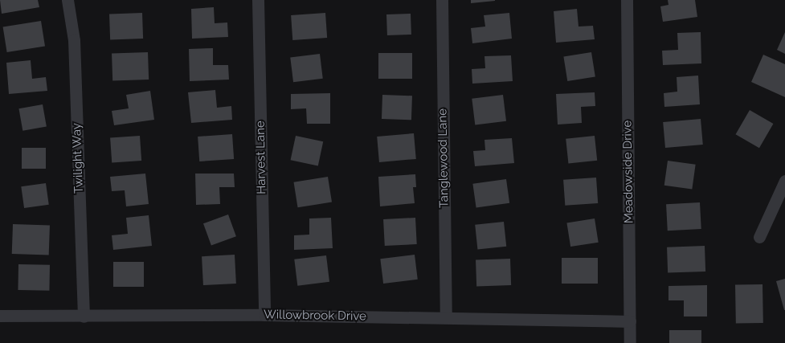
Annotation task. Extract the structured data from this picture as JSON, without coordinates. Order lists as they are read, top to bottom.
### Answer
{
  "streets": {
    "street": [
      "Harvest Lane",
      "Twilight Way",
      "Tanglewood Lane",
      "Meadowside Drive",
      "Willowbrook Drive"
    ]
  },
  "crossings": [
    ["Harvest Lane", "Willowbrook Drive"],
    ["Twilight Way", "Willowbrook Drive"],
    ["Tanglewood Lane", "Willowbrook Drive"],
    ["Meadowside Drive", "Willowbrook Drive"]
  ]
}
